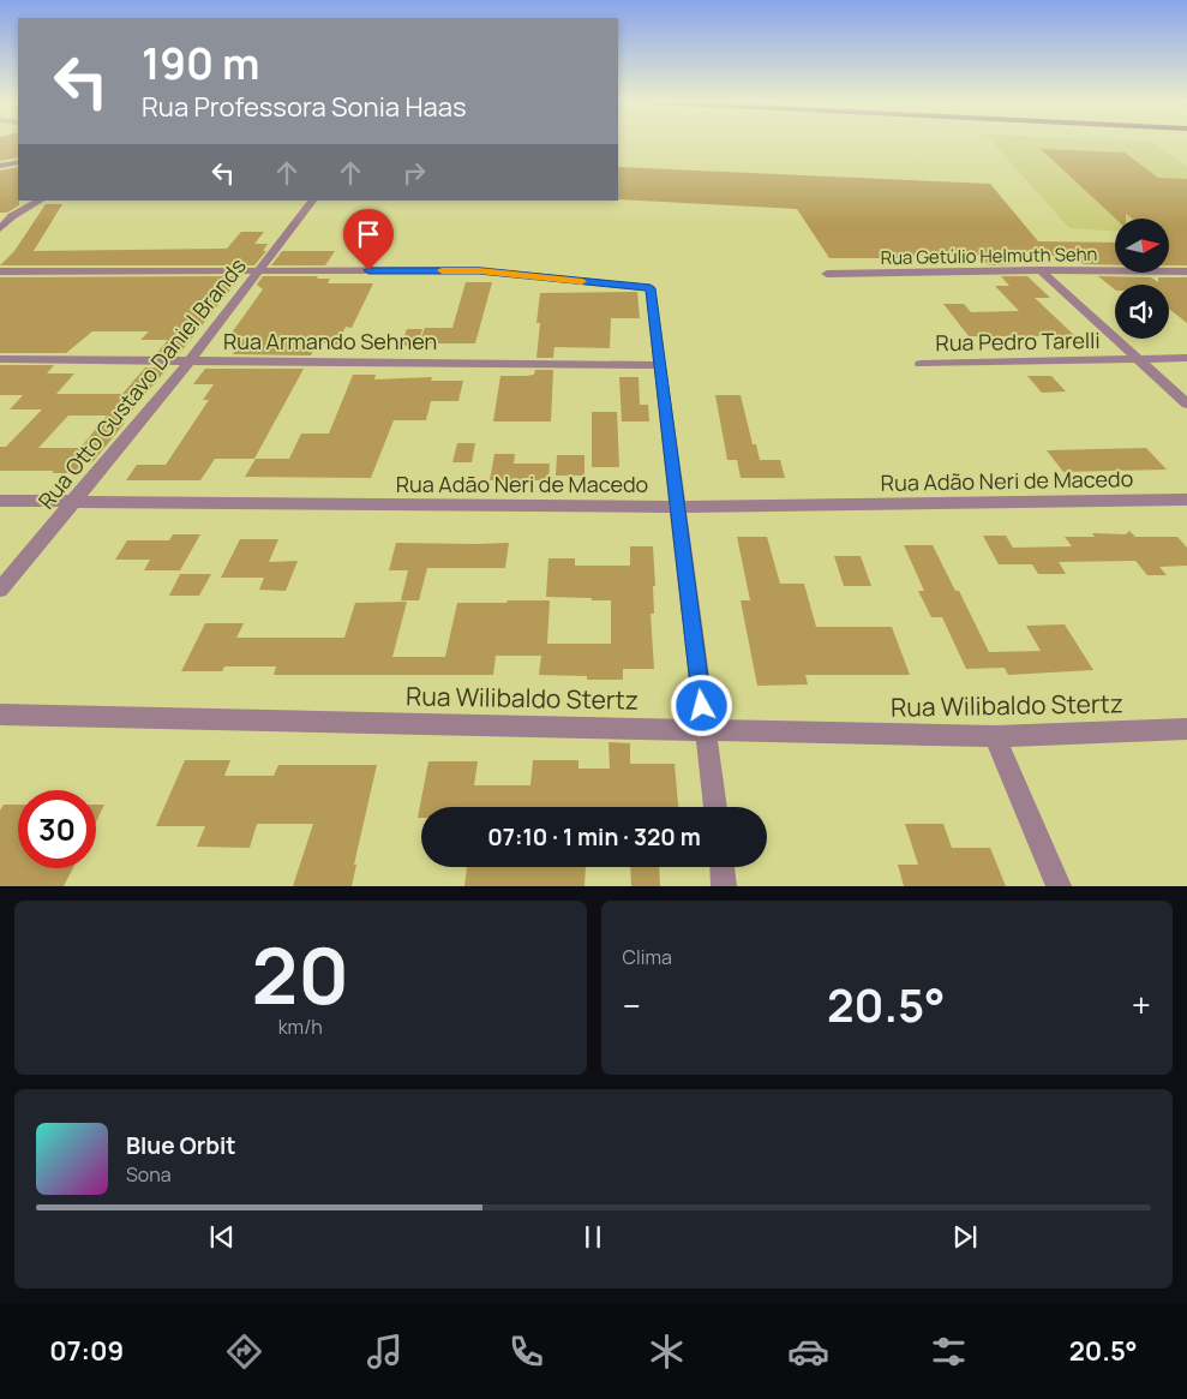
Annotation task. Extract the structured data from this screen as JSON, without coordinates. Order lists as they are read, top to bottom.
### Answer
{
  "streets": {
    "street": [
      "Rua Getúlio Helmuth Sehn",
      "Rua Armando Sehnen",
      "Rua Pedro Tarelli",
      "Rua Otto Gustavo Daniel Brands",
      "Rua Adão Neri de Macedo",
      "Rua Wilibaldo Stertz"
    ]
  },
  "crossings": [
    ["Rua Armando Sehnen", "Rua Otto Gustavo Daniel Brands"],
    ["Rua Otto Gustavo Daniel Brands", "Rua Adão Neri de Macedo"]
  ],
  "north": "right",
  "page": {
    "turn": ["190 m", "Rua Professora Sonia Haas"],
    "limit": "30",
    "trip": "07:10 · 1 min · 320 m",
    "tile": [
      ["20", "km/h"],
      "Clima"
    ],
    "heat": ["−", "20.5°", "+"],
    "song": ["Blue Orbit", "Sona"],
    "tabs": ["07:09", "20.5°"]
  }
}
